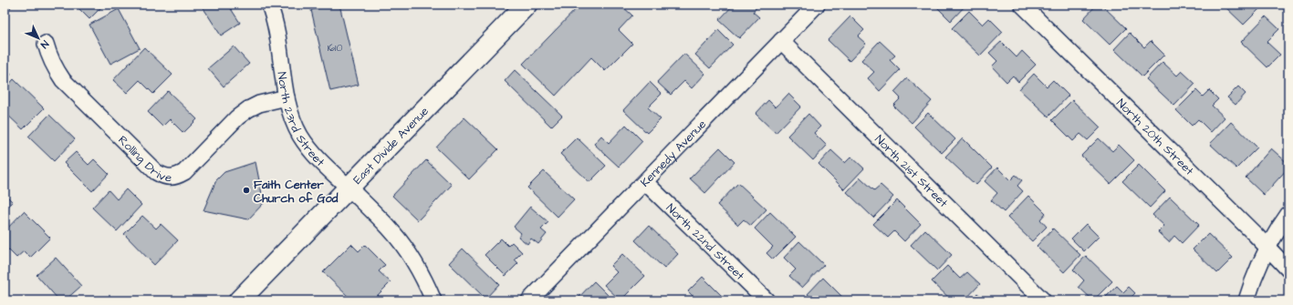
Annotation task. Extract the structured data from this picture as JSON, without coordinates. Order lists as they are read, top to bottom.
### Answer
{
  "streets": {
    "street": [
      "North 23rd Street",
      "North 20th Street",
      "East Divide Avenue",
      "Kennedy Avenue",
      "Rolling Drive",
      "North 21st Street",
      "North 22nd Street"
    ]
  },
  "crossings": [
    ["North 23rd Street", "East Divide Avenue"],
    ["North 23rd Street", "Rolling Drive"],
    ["Kennedy Avenue", "North 21st Street"],
    ["Kennedy Avenue", "North 22nd Street"]
  ],
  "places": ["Faith Center Church of God"],
  "house_numbers": ["1610"],
  "north": "bottom right"
}
